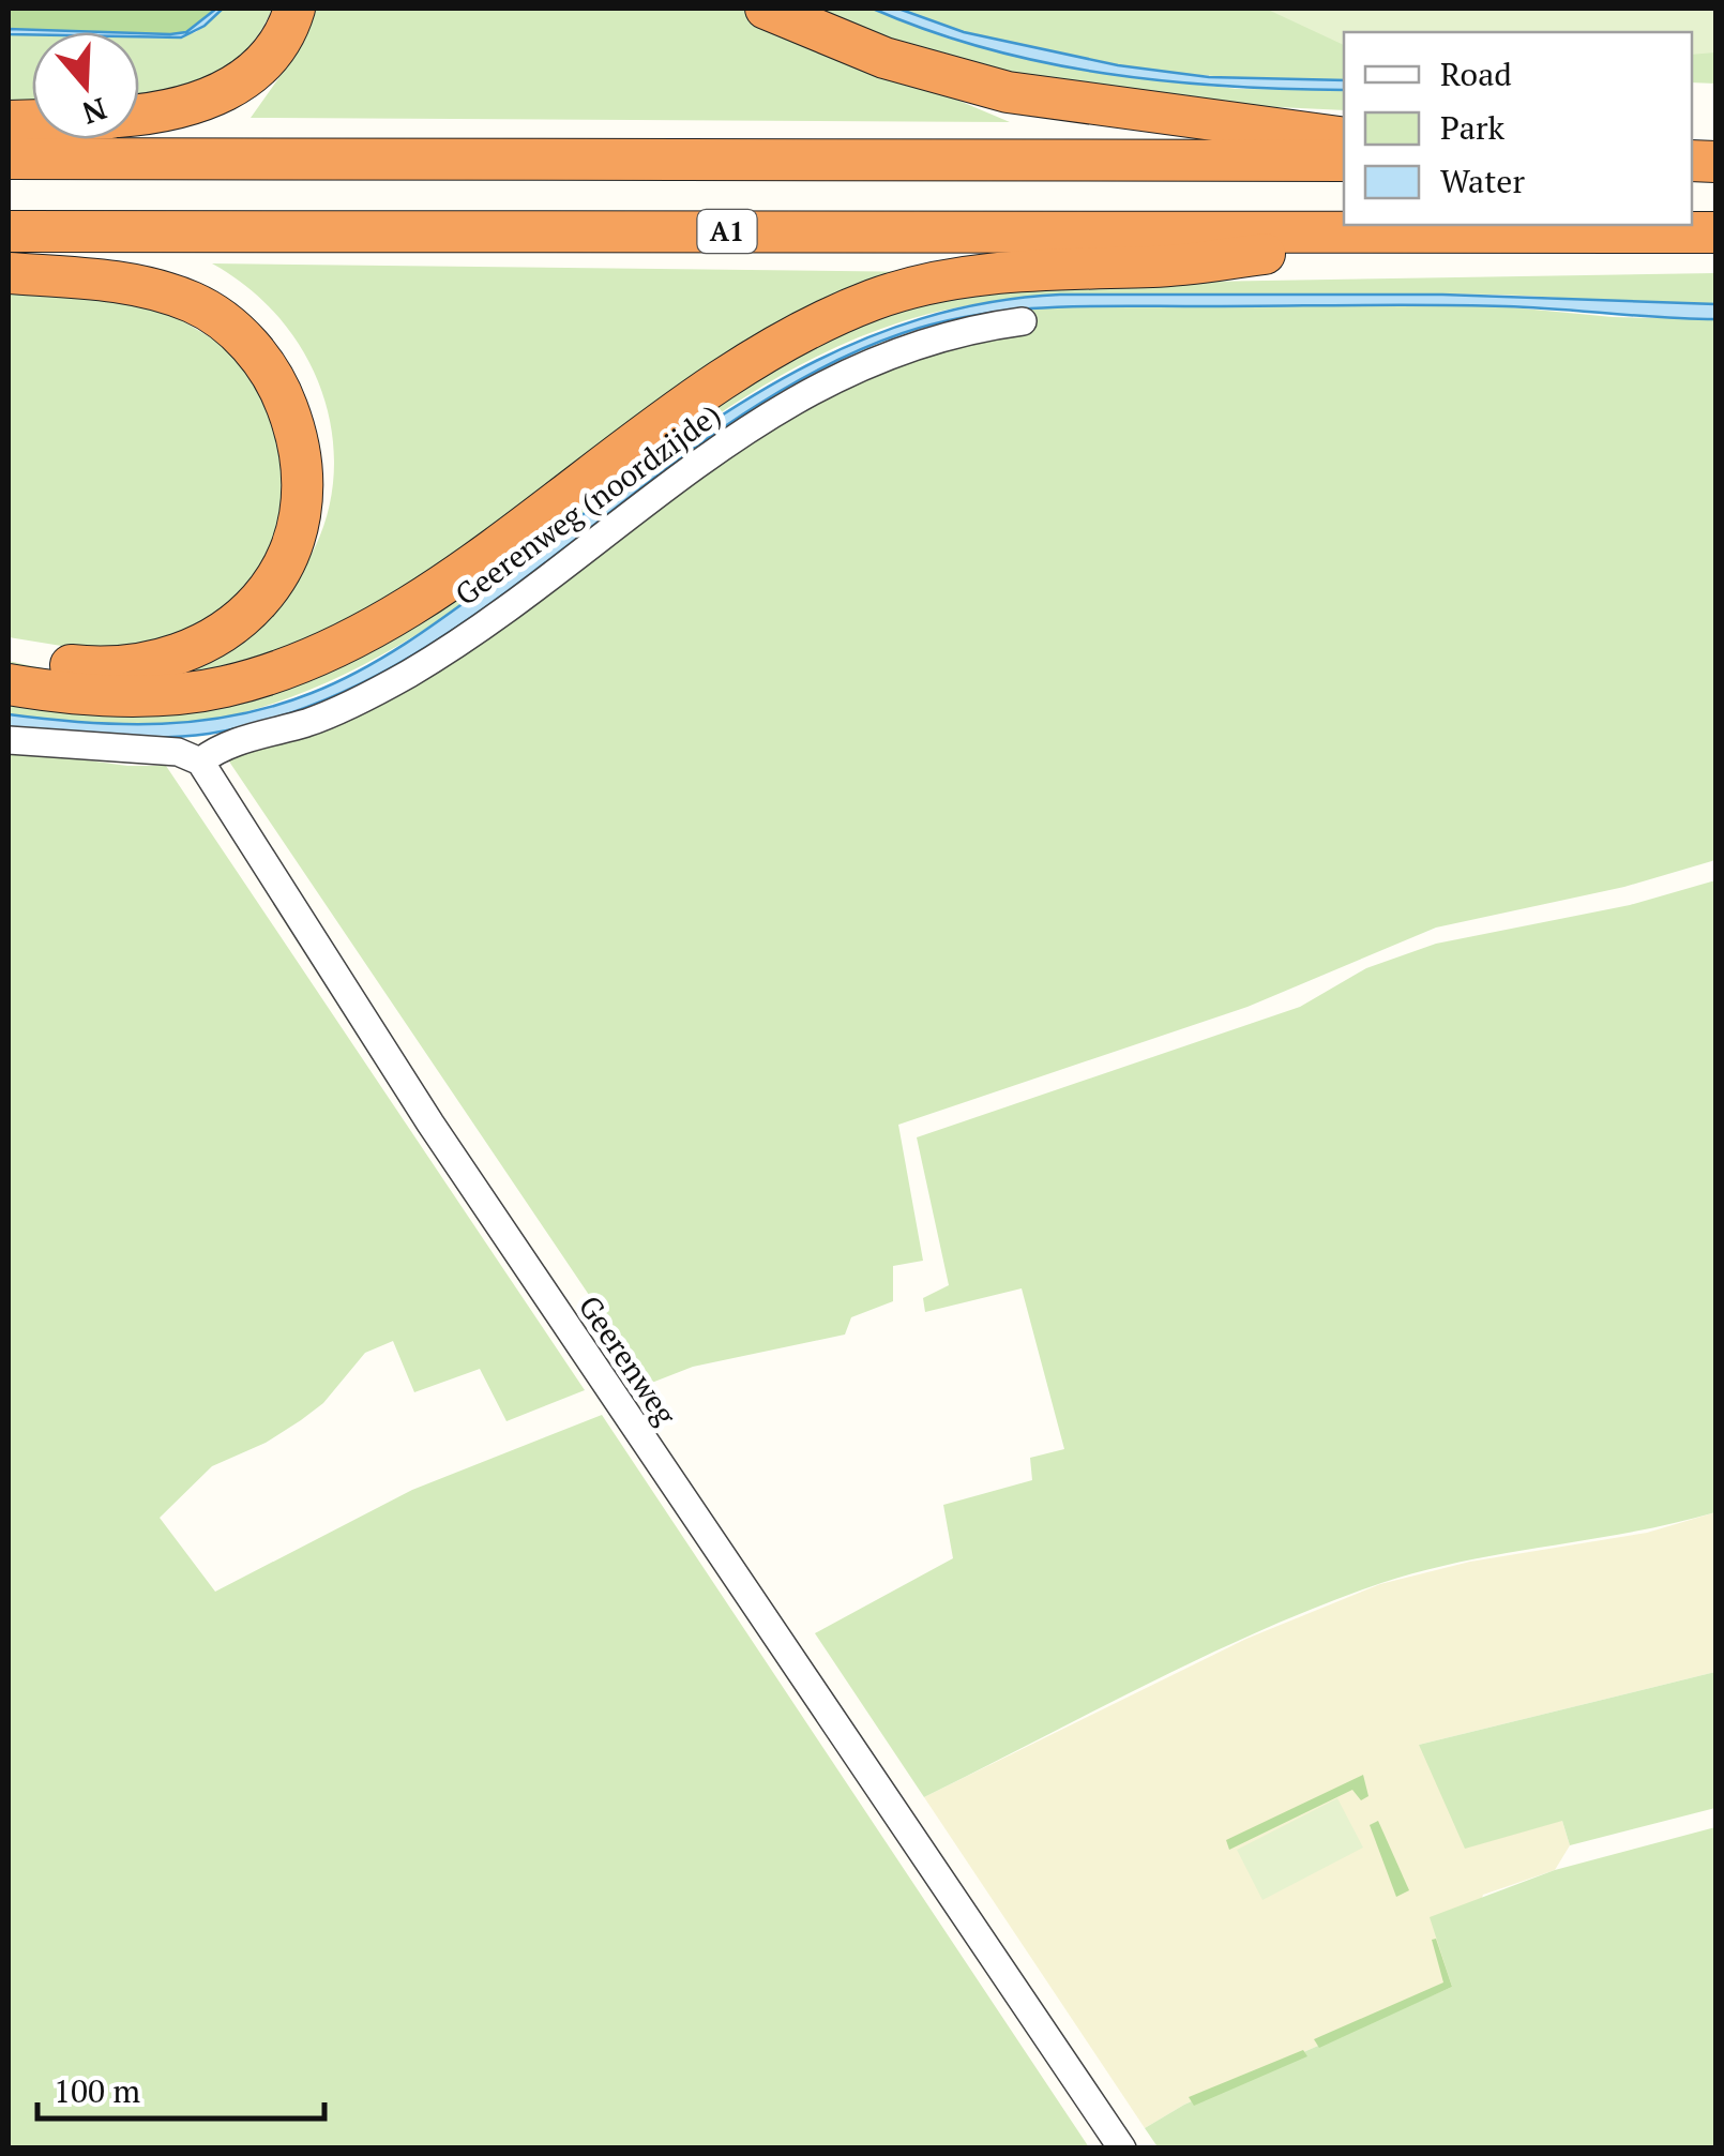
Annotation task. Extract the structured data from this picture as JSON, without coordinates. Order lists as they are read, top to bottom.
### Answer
{
  "streets": {
    "highway": ["A1"],
    "street": ["Geerenweg (noordzijde)", "Geerenweg"]
  },
  "crossings": [
    ["Geerenweg (noordzijde)", "Geerenweg"]
  ],
  "legend": ["Road", "Park", "Water"],
  "scale_bar": "100 m",
  "north": "bottom"
}
